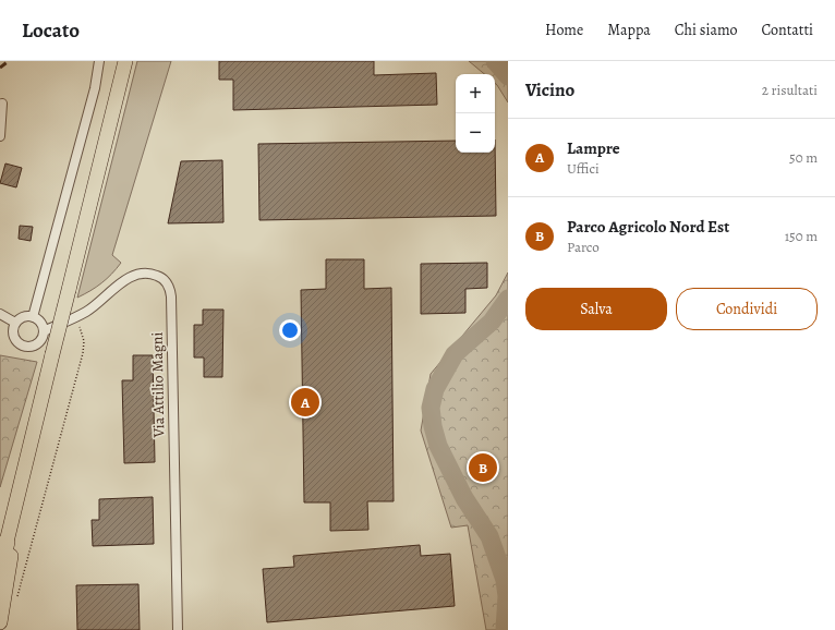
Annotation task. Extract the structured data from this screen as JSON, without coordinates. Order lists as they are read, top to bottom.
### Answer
{
  "streets": {
    "street": ["Via Attilio Magni"]
  },
  "page": {
    "header": "Locato",
    "nav": [
      "Home",
      "Mappa",
      "Chi siamo",
      "Contatti"
    ],
    "heading": ["Vicino", "2 risultati"],
    "map_buttons": ["+", "−"],
    "list": [
      {
        "mark": "A",
        "name": "Lampre",
        "note": "Uffici",
        "value": "50 m"
      },
      {
        "mark": "B",
        "name": "Parco Agricolo Nord Est",
        "note": "Parco",
        "value": "150 m"
      }
    ],
    "buttons": ["Salva", "Condividi"],
    "pins": ["A", "B"]
  }
}
